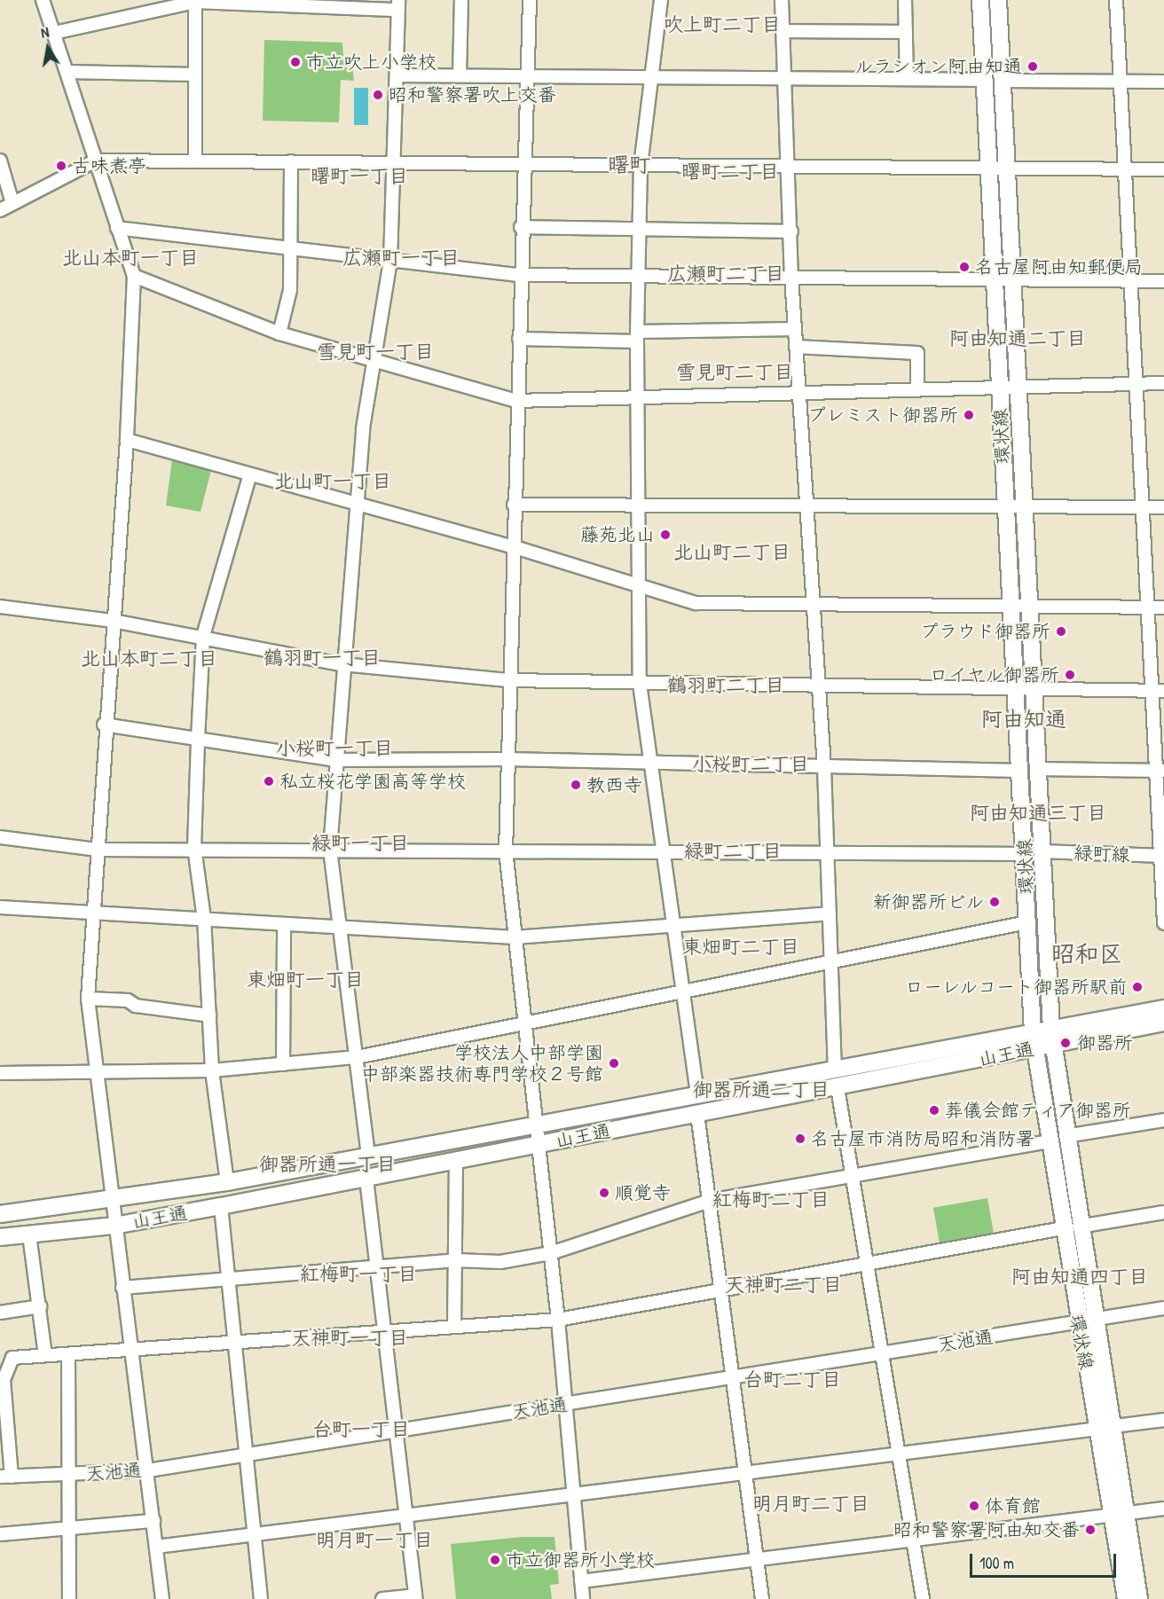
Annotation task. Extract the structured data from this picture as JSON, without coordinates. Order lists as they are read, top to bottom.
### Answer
{
  "streets": {
    "main road": ["環状線", "山王通"],
    "street": ["緑町線", "天池通"]
  },
  "crossings": [
    ["環状線", "緑町線"],
    ["環状線", "山王通"],
    ["環状線", "天池通"]
  ],
  "districts": [
    "吹上町二丁目",
    "曙町",
    "曙町二丁目",
    "曙町一丁目",
    "北山本町一丁目",
    "広瀬町一丁目",
    "広瀬町二丁目",
    "阿由知通二丁目",
    "雪見町一丁目",
    "雪見町二丁目",
    "北山町一丁目",
    "北山町二丁目",
    "鶴羽町一丁目",
    "北山本町二丁目",
    "鶴羽町二丁目",
    "阿由知通",
    "小桜町一丁目",
    "小桜町二丁目",
    "阿由知通三丁目",
    "緑町一丁目",
    "緑町二丁目",
    "東畑町二丁目",
    "昭和区",
    "東畑町一丁目",
    "御器所通二丁目",
    "御器所通一丁目",
    "紅梅町二丁目",
    "紅梅町一丁目",
    "阿由知通四丁目",
    "天神町二丁目",
    "天神町一丁目",
    "台町二丁目",
    "台町一丁目",
    "明月町二丁目",
    "明月町一丁目"
  ],
  "places": [
    "市立吹上小学校",
    "ルラシオン阿由知通",
    "昭和警察署吹上交番",
    "古味煮亭",
    "名古屋阿由知郵便局",
    "プレミスト御器所",
    "藤苑北山",
    "プラウド御器所",
    "ロイヤル御器所",
    "私立桜花学園高等学校",
    "教西寺",
    "新御器所ビル",
    "ローレルコート御器所駅前",
    "御器所",
    "学校法人中部学園 中部楽器技術専門学校２号館",
    "葬儀会館ティア御器所",
    "名古屋市消防局昭和消防署",
    "順覚寺",
    "体育館",
    "昭和警察署阿由知交番",
    "市立御器所小学校"
  ],
  "scale_bar": "100 m",
  "north": "top"
}
